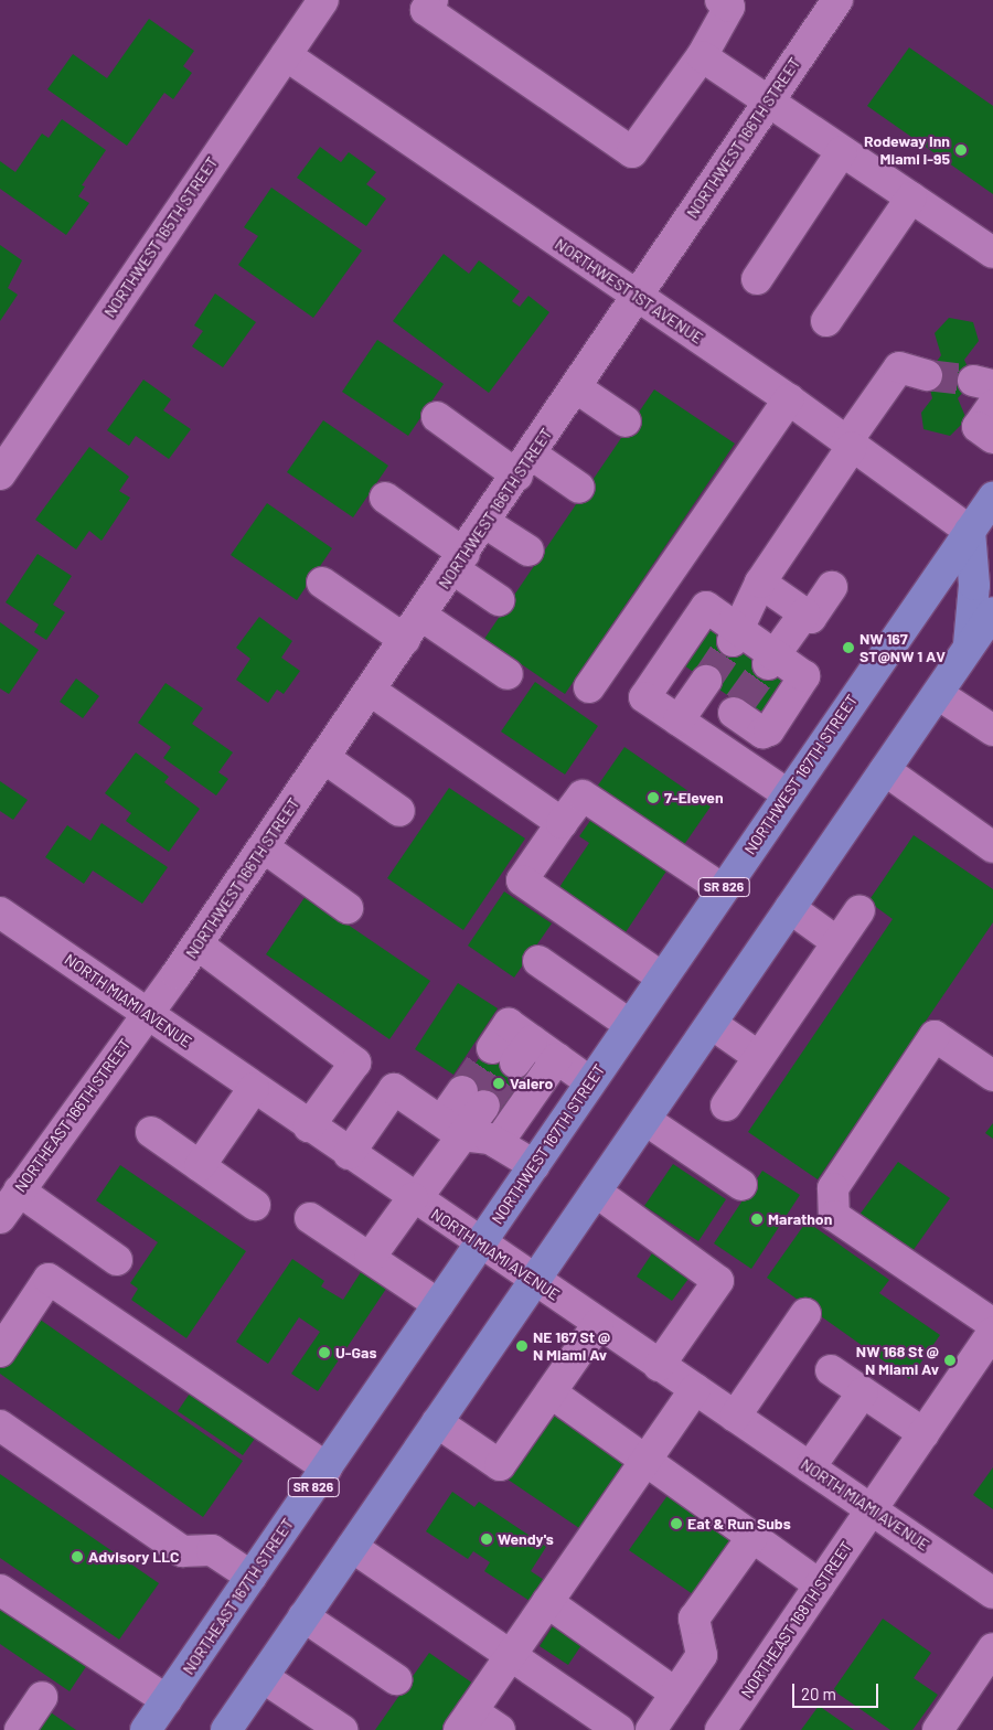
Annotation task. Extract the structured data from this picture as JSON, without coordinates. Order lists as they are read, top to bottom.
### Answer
{
  "streets": {
    "main road": ["NORTHWEST 167TH STREET", "SR 826", "NORTHEAST 167TH STREET"],
    "street": [
      "NORTHWEST 166TH STREET",
      "NORTHWEST 165TH STREET",
      "NORTHWEST 1ST AVENUE",
      "NORTH MIAMI AVENUE",
      "NORTHEAST 166TH STREET",
      "NORTHEAST 168TH STREET"
    ]
  },
  "crossings": [
    ["NORTHWEST 166TH STREET", "NORTHWEST 1ST AVENUE"],
    ["NORTHWEST 166TH STREET", "NORTH MIAMI AVENUE"],
    ["NORTHWEST 166TH STREET", "NORTHEAST 166TH STREET"],
    ["NORTHWEST 165TH STREET", "NORTHWEST 1ST AVENUE"],
    ["NORTHWEST 1ST AVENUE", "NORTHWEST 167TH STREET"],
    ["NORTHWEST 167TH STREET", "NORTH MIAMI AVENUE"],
    ["NORTHWEST 167TH STREET", "NORTHEAST 167TH STREET"],
    ["NORTH MIAMI AVENUE", "NORTHEAST 166TH STREET"],
    ["NORTH MIAMI AVENUE", "NORTHEAST 167TH STREET"],
    ["NORTH MIAMI AVENUE", "NORTHEAST 168TH STREET"]
  ],
  "places": [
    "Rodeway Inn Miami I-95",
    "NW 167 ST@NW 1 AV",
    "7-Eleven",
    "Valero",
    "Marathon",
    "NE 167 St @ N Miami Av",
    "U-Gas",
    "NW 168 St @ N Miami Av",
    "Eat & Run Subs",
    "Wendy's",
    "Advisory LLC"
  ],
  "scale_bar": "20 m"
}
